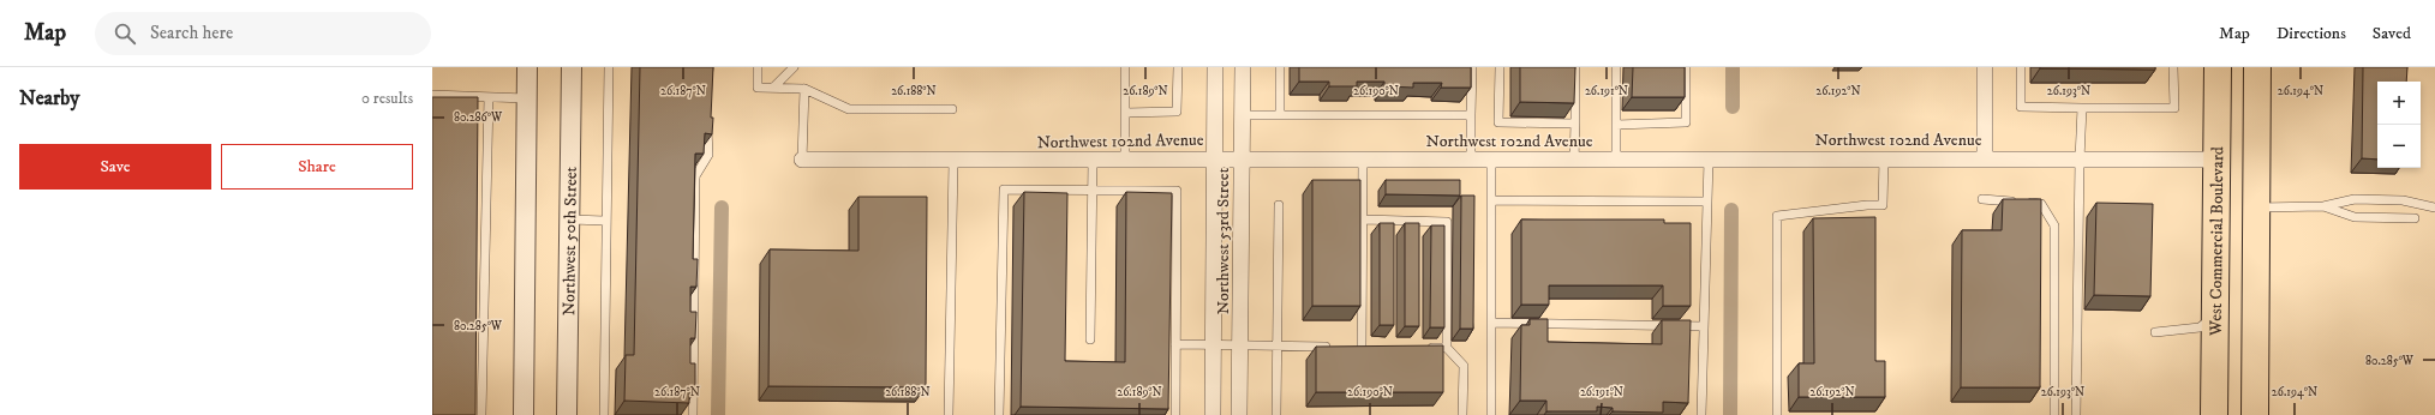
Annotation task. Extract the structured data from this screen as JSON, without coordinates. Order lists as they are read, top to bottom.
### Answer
{
  "streets": {
    "highway": ["West Commercial Boulevard"],
    "street": ["Northwest 102nd Avenue", "Northwest 50th Street", "Northwest 53rd Street"]
  },
  "crossings": [
    ["Northwest 102nd Avenue", "Northwest 53rd Street"],
    ["Northwest 102nd Avenue", "West Commercial Boulevard"]
  ],
  "page": {
    "header": "Map",
    "search": "Search here",
    "nav": ["Map", "Directions", "Saved"],
    "heading": ["Nearby", "0 results"],
    "map_buttons": ["+", "−"],
    "buttons": ["Save", "Share"]
  },
  "coordinates": [
    "26.187°N",
    "26.188°N",
    "26.189°N",
    "26.190°N",
    "26.191°N",
    "26.192°N",
    "26.193°N",
    "26.194°N",
    "80.286°W",
    "80.285°W"
  ]
}
